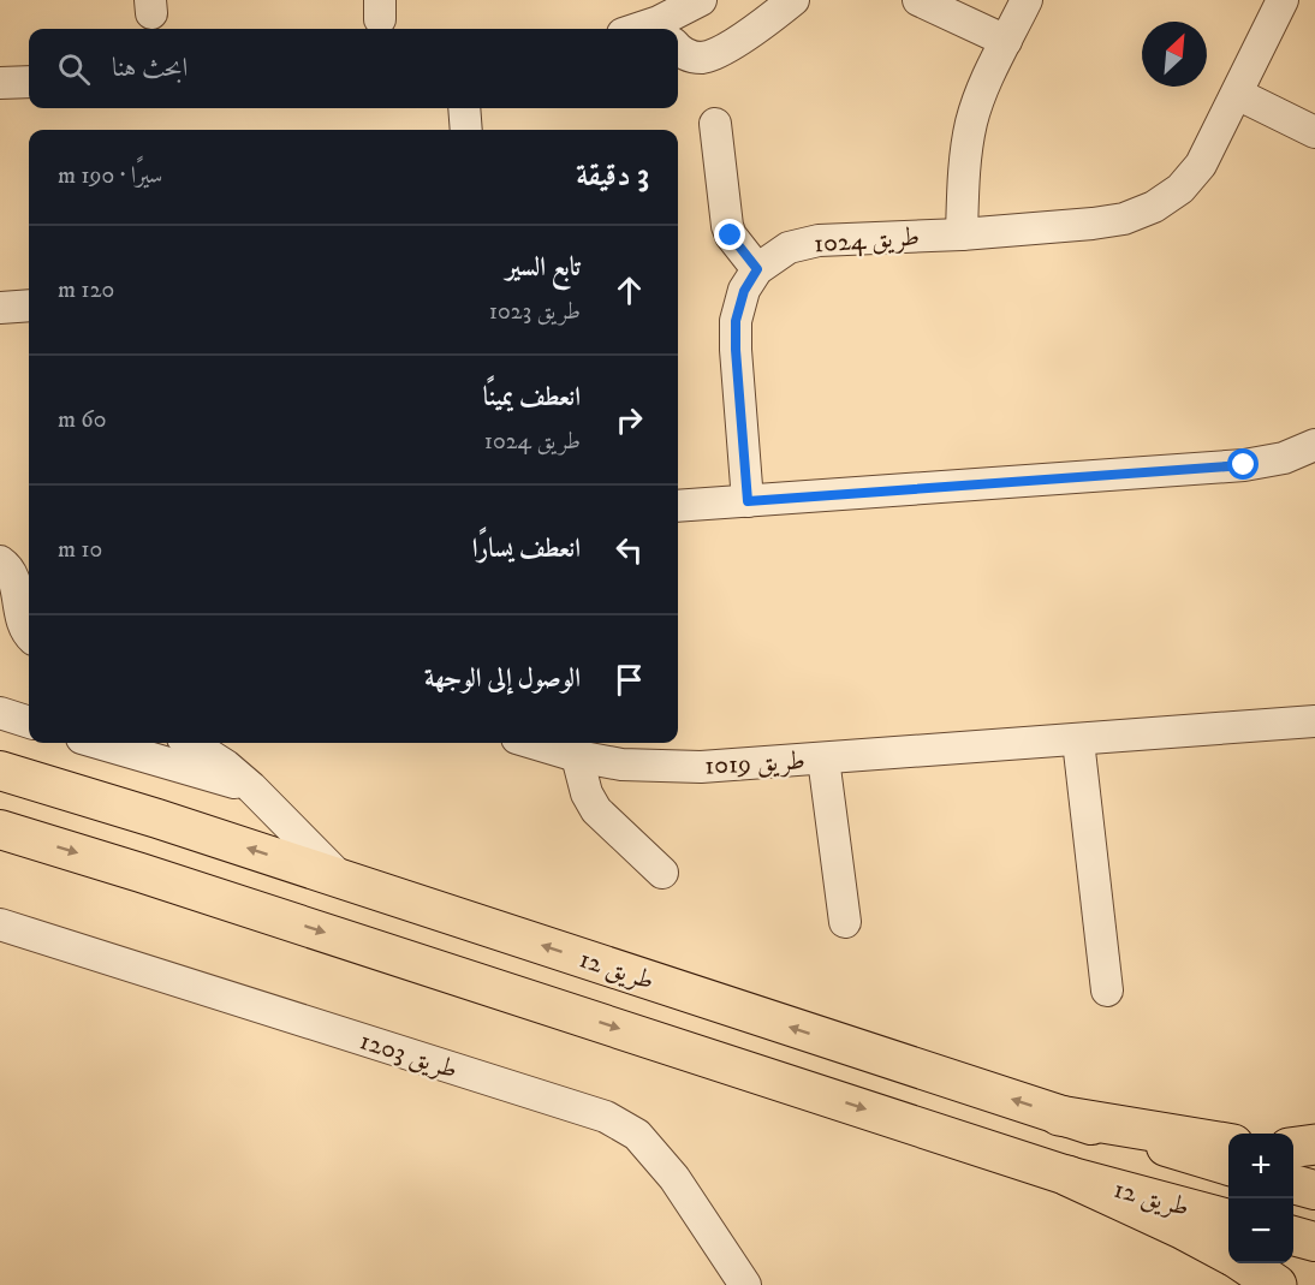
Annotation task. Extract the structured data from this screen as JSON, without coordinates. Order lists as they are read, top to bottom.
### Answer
{
  "streets": {
    "main road": ["طريق 12"],
    "street": ["طريق 1024", "طريق 1019", "طريق 1203"]
  },
  "north": "top right",
  "page": {
    "search": "ابحث هنا",
    "heading": ["3 دقيقة", "سيرًا · 190 m"],
    "list": [
      ["تابع السير", "طريق 1023", "120 m"],
      ["انعطف يمينًا", "طريق 1024", "60 m"],
      ["انعطف يسارًا", "10 m"],
      "الوصول إلى الوجهة"
    ],
    "map_buttons": ["+", "−"]
  }
}
